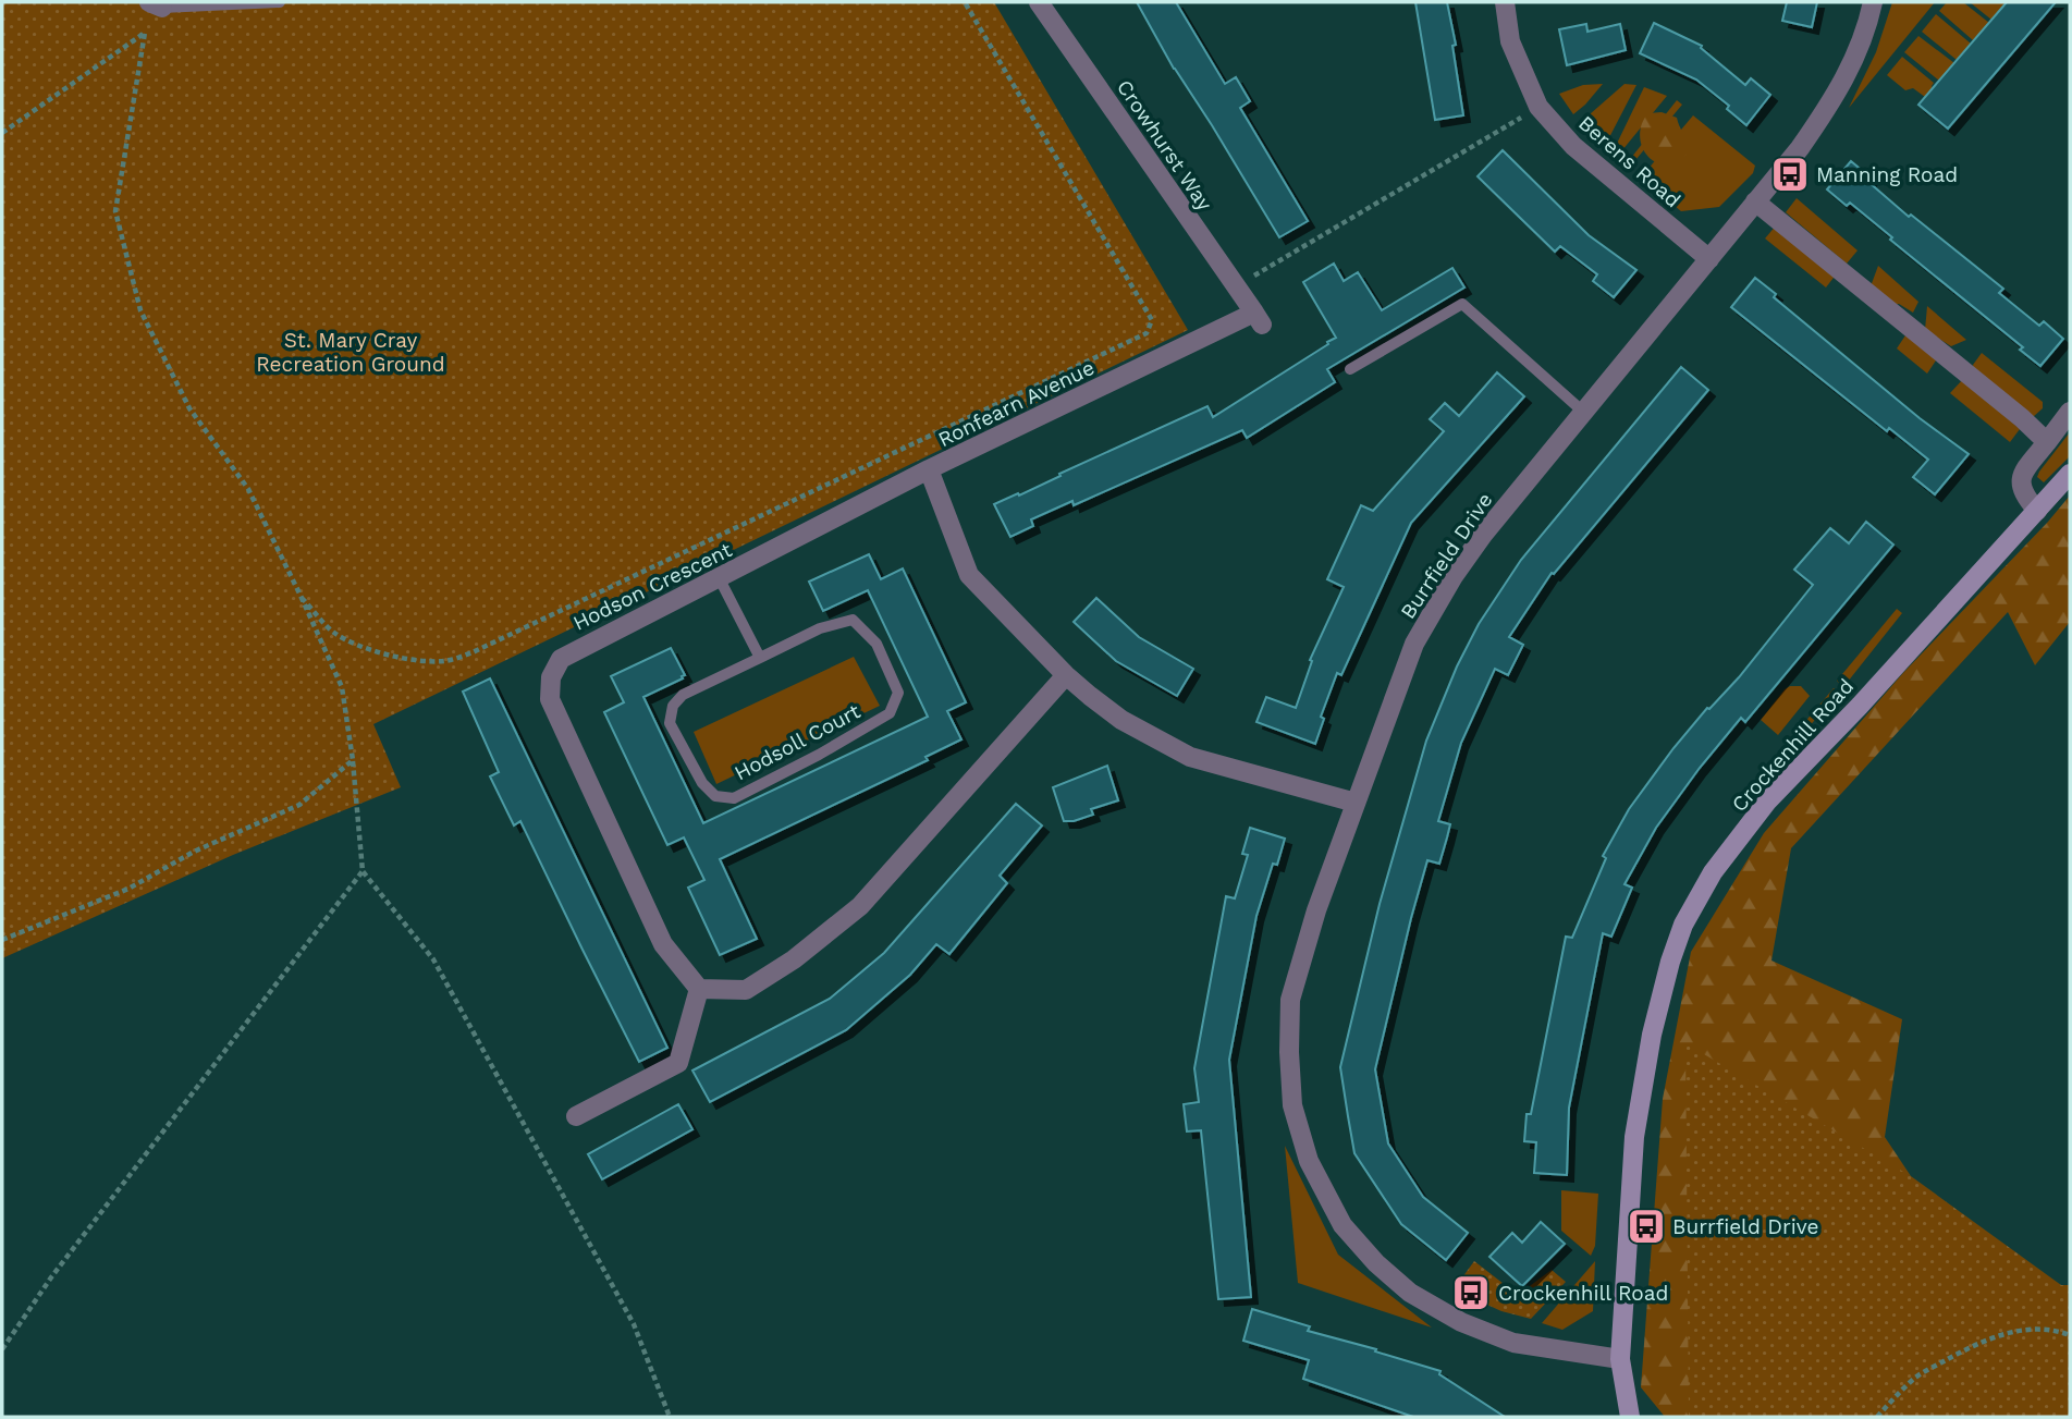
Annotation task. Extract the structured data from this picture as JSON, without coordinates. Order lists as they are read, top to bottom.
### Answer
{
  "streets": {
    "main road": ["Crockenhill Road"],
    "street": [
      "Crowhurst Way",
      "Berens Road",
      "Ronfearn Avenue",
      "Burrfield Drive",
      "Hodson Crescent"
    ],
    "lane": ["Hodsoll Court"]
  },
  "crossings": [
    ["Crowhurst Way", "Ronfearn Avenue"],
    ["Berens Road", "Burrfield Drive"],
    ["Ronfearn Avenue", "Burrfield Drive"],
    ["Ronfearn Avenue", "Hodson Crescent"],
    ["Burrfield Drive", "Crockenhill Road"]
  ],
  "parks": ["St. Mary Cray Recreation Ground"],
  "places": {
    "bus stop": ["Manning Road", "Burrfield Drive", "Crockenhill Road"]
  }
}
